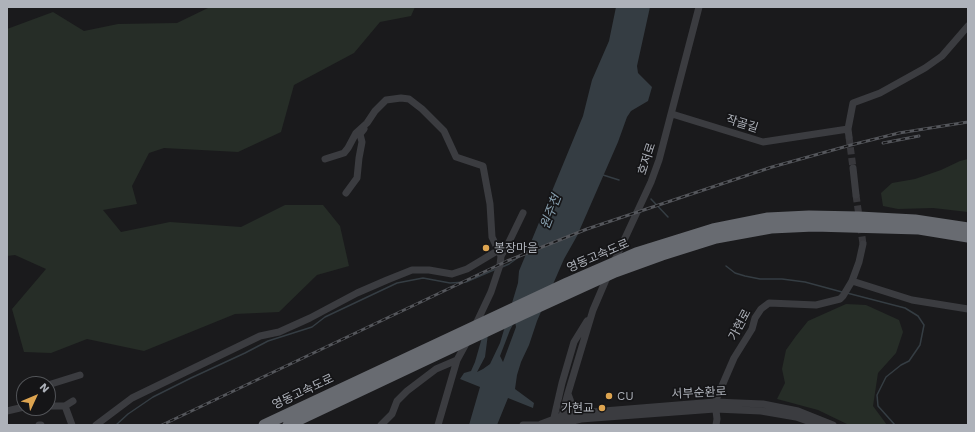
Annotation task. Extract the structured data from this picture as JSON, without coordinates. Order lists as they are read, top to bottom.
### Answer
{
  "streets": {
    "highway": ["영동고속도로"],
    "street": [
      "작골길",
      "호저로",
      "가현로",
      "서부순환로"
    ]
  },
  "crossings": [
    ["작골길", "호저로"],
    ["호저로", "서부순환로"],
    ["가현로", "서부순환로"]
  ],
  "water": ["원주천"],
  "places": ["봉장마을", "CU", "가현교"],
  "north": "top right"
}
